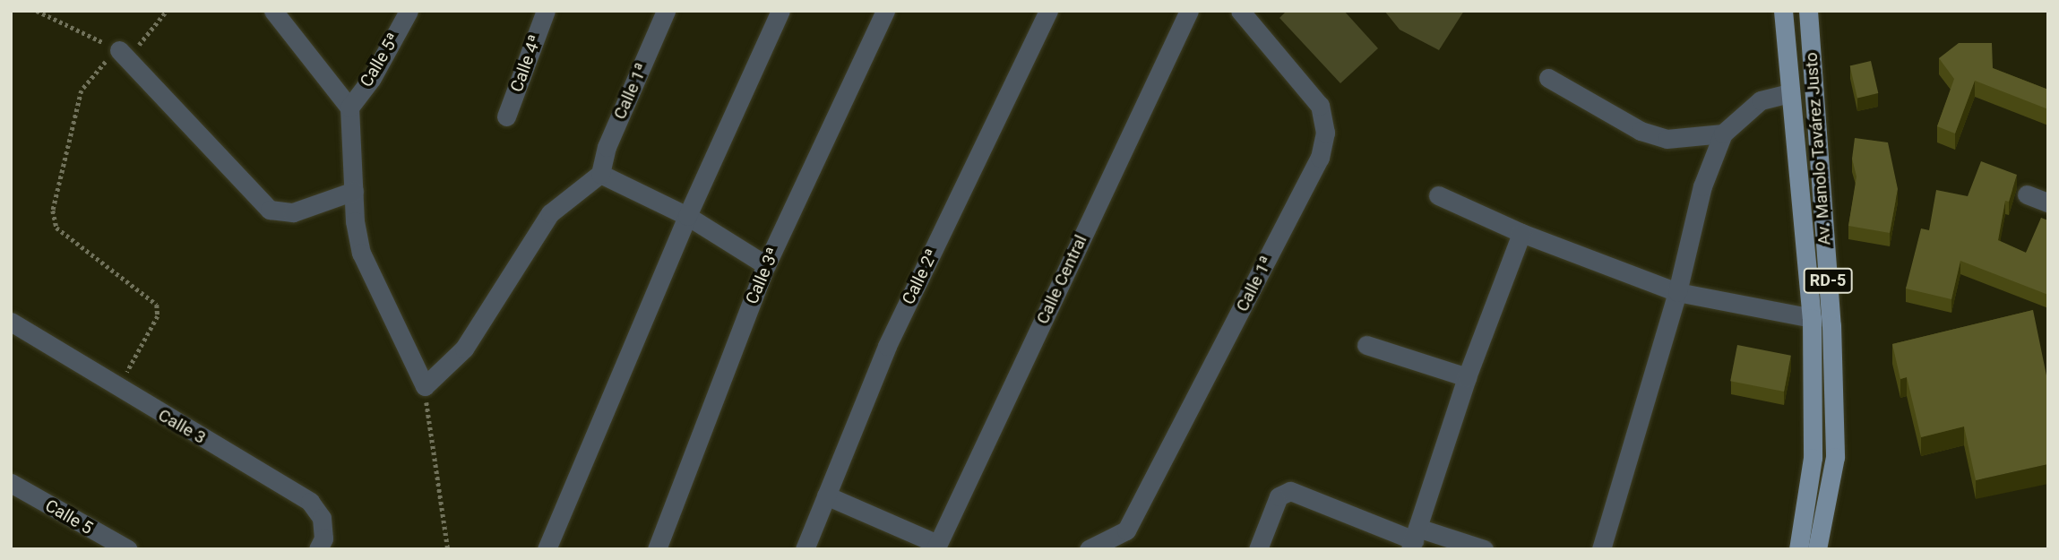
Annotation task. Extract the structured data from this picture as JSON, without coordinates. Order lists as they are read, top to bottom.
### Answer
{
  "streets": {
    "main road": ["Av. Manolo Tavárez Justo", "RD-5"],
    "street": [
      "Calle 5ª",
      "Calle 4ª",
      "Calle 1ª",
      "Calle 3ª",
      "Calle 2ª",
      "Calle Central",
      "Calle 3",
      "Calle 5"
    ]
  }
}
